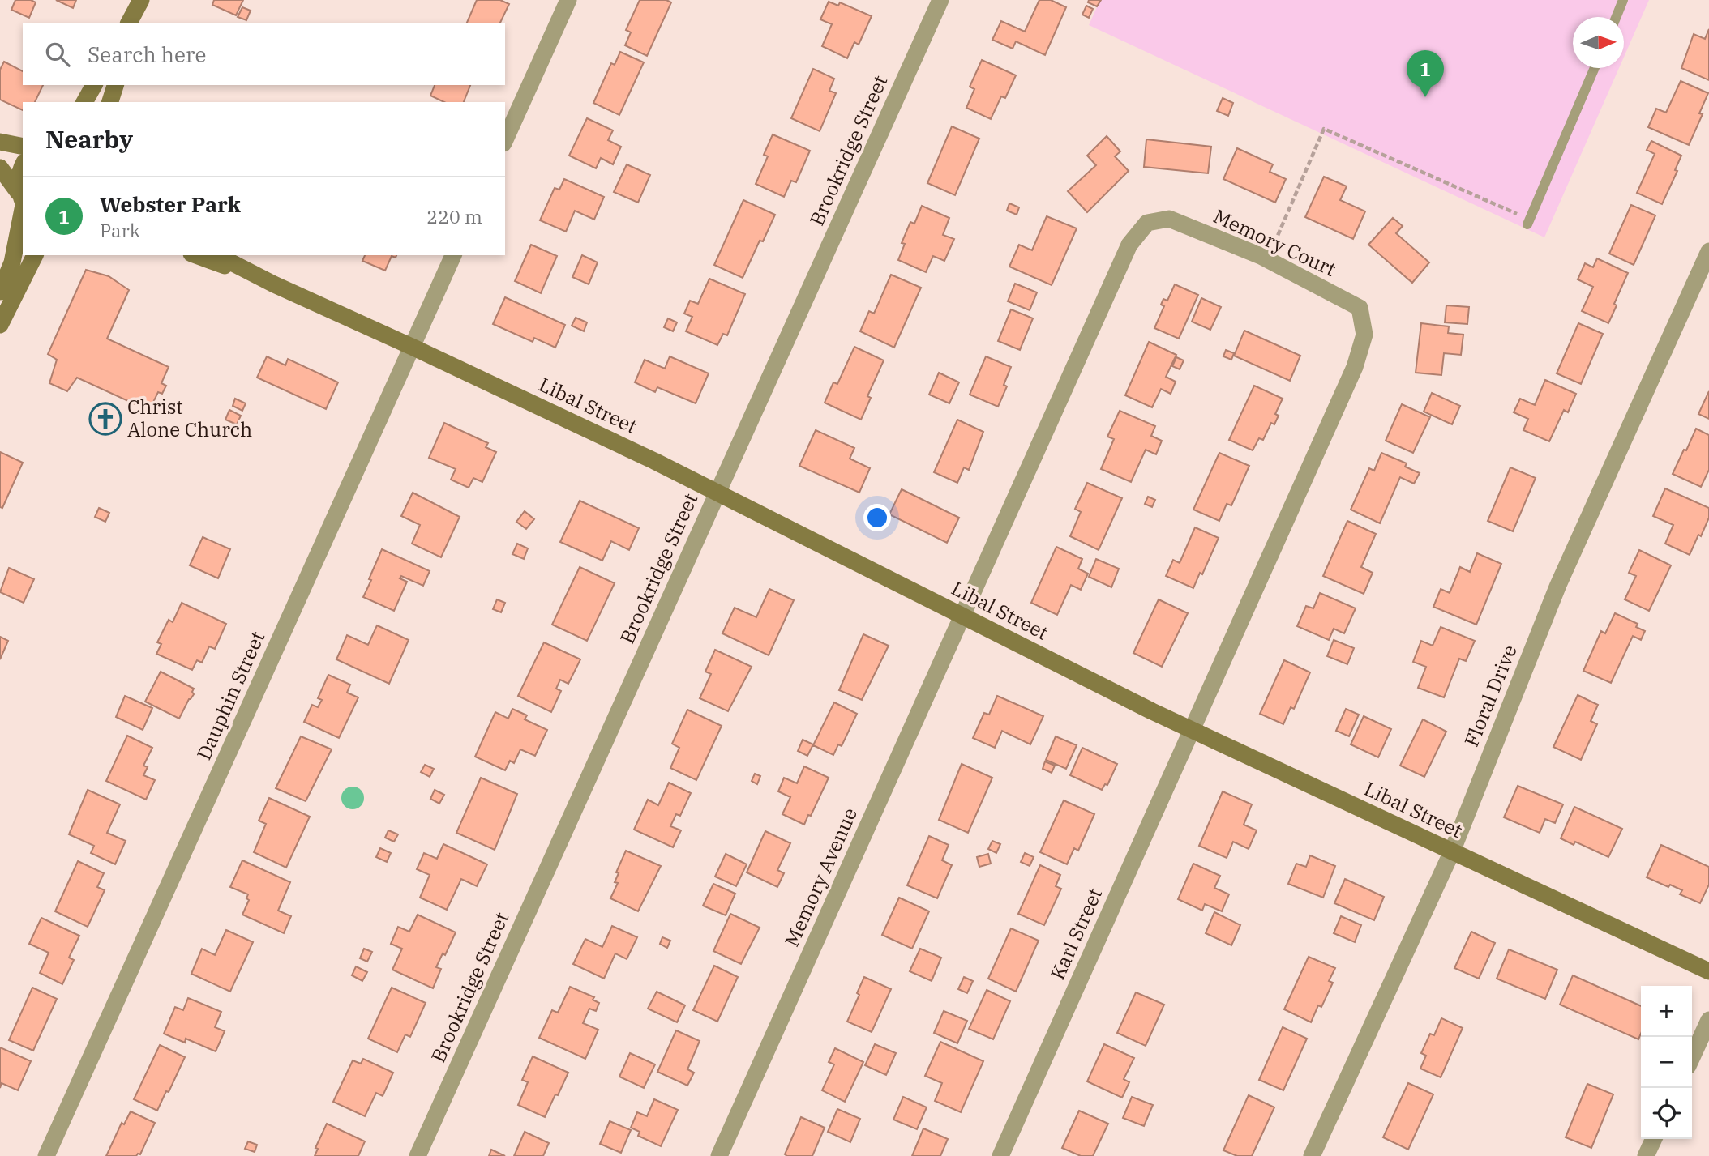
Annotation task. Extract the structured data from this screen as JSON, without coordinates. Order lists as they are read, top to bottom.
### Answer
{
  "streets": {
    "street": [
      "Brookridge Street",
      "Memory Court",
      "Libal Street",
      "Dauphin Street",
      "Floral Drive",
      "Memory Avenue",
      "Karl Street"
    ]
  },
  "crossings": [
    ["Brookridge Street", "Libal Street"],
    ["Memory Court", "Libal Street"],
    ["Memory Court", "Memory Avenue"],
    ["Memory Court", "Karl Street"],
    ["Libal Street", "Dauphin Street"],
    ["Libal Street", "Floral Drive"],
    ["Libal Street", "Memory Avenue"],
    ["Libal Street", "Karl Street"]
  ],
  "places": {
    "church": ["Christ Alone Church"]
  },
  "north": "right",
  "page": {
    "search": "Search here",
    "pins": "1",
    "heading": "Nearby",
    "list": [
      {
        "mark": "1",
        "name": "Webster Park",
        "note": "Park",
        "value": "220 m"
      }
    ],
    "map_buttons": ["+", "−"]
  }
}
